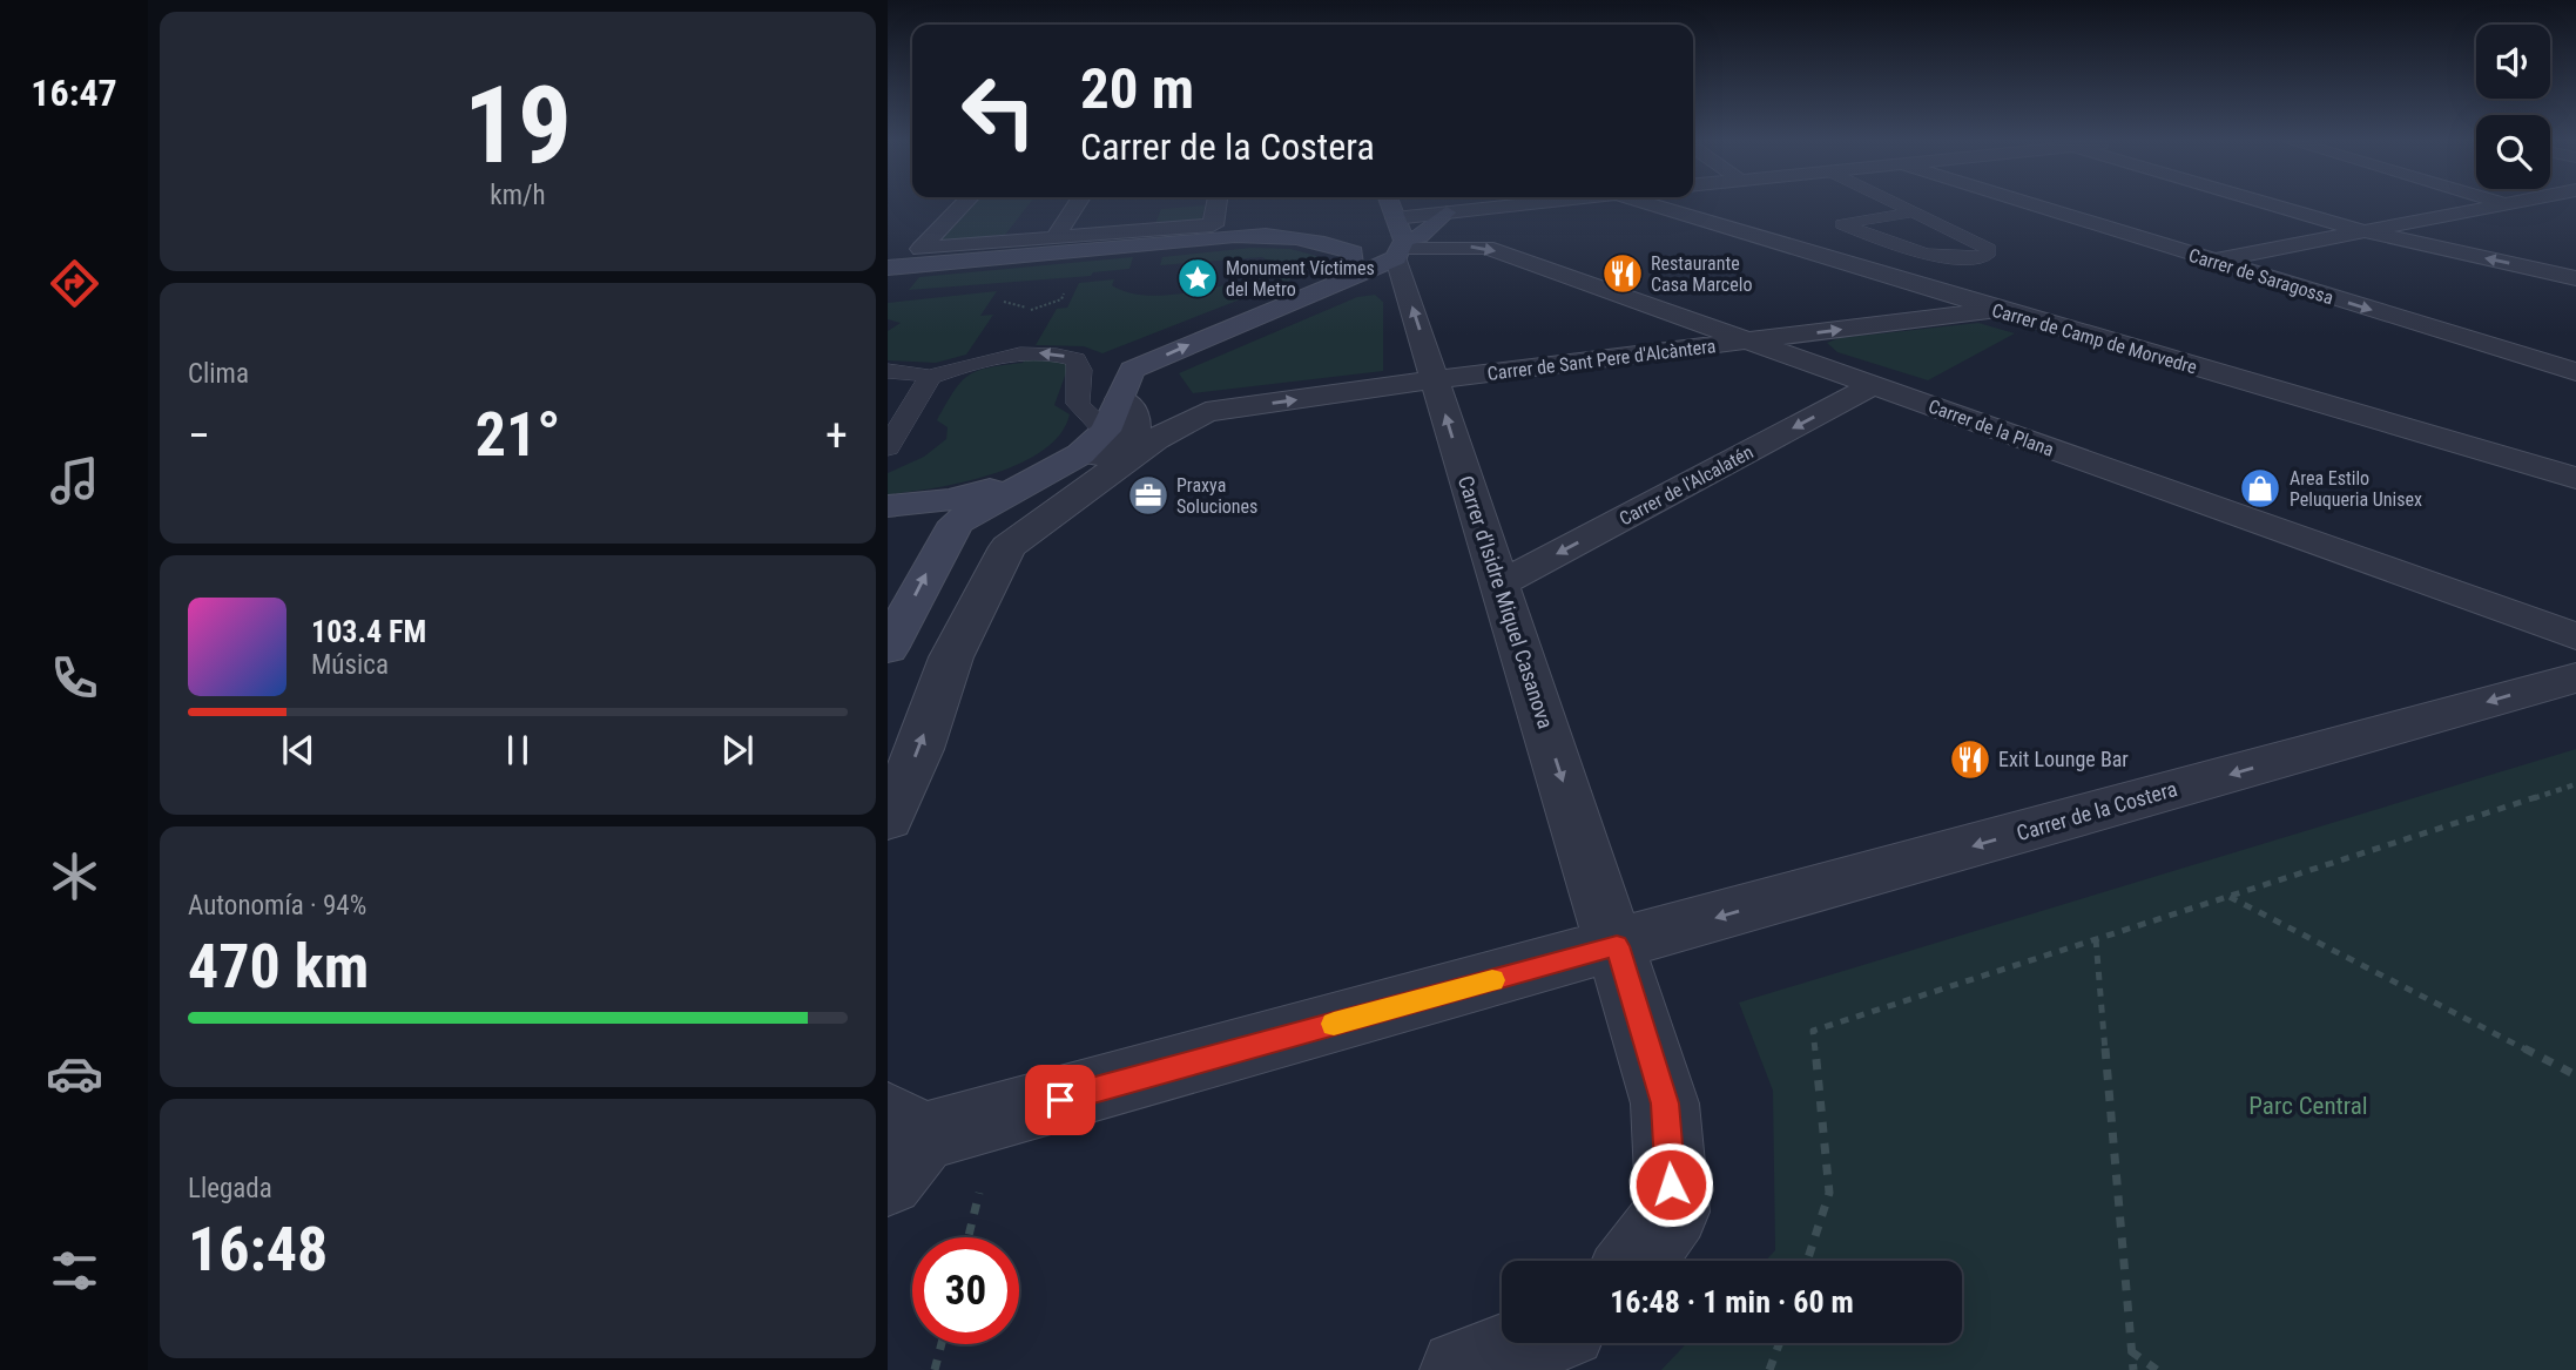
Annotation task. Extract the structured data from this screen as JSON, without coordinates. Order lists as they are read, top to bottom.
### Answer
{
  "streets": {
    "street": [
      "Carrer de Saragossa",
      "Carrer de Camp de Morvedre",
      "Carrer de Sant Pere d'Alcàntera",
      "Carrer de la Plana",
      "Carrer de l'Alcalatén",
      "Carrer d'Isidre Miquel Casanova",
      "Carrer de la Costera"
    ]
  },
  "crossings": [
    ["Carrer de Camp de Morvedre", "Carrer de Sant Pere d'Alcàntera"],
    ["Carrer de Sant Pere d'Alcàntera", "Carrer de la Plana"],
    ["Carrer de Sant Pere d'Alcàntera", "Carrer d'Isidre Miquel Casanova"],
    ["Carrer de la Plana", "Carrer de l'Alcalatén"],
    ["Carrer de la Plana", "Carrer d'Isidre Miquel Casanova"],
    ["Carrer de l'Alcalatén", "Carrer d'Isidre Miquel Casanova"],
    ["Carrer d'Isidre Miquel Casanova", "Carrer de la Costera"]
  ],
  "one_way": ["Carrer de la Costera"],
  "parks": ["Parc Central"],
  "places": {
    "restaurant": ["Restaurante Casa Marcelo", "Exit Lounge Bar"],
    "place": ["Monument Víctimes del Metro"],
    "shop": ["Area Estilo Peluqueria Unisex"],
    "office": ["Praxya Soluciones"]
  },
  "page": {
    "tabs": "16:47",
    "tile": [
      ["19", "km/h"],
      "Clima",
      ["Autonomía · 94%", "470 km"],
      ["Llegada", "16:48"]
    ],
    "turn": ["20 m", "Carrer de la Costera"],
    "heat": ["−", "21°", "+"],
    "song": ["103.4 FM", "Música"],
    "limit": "30",
    "trip": "16:48 · 1 min · 60 m"
  }
}
